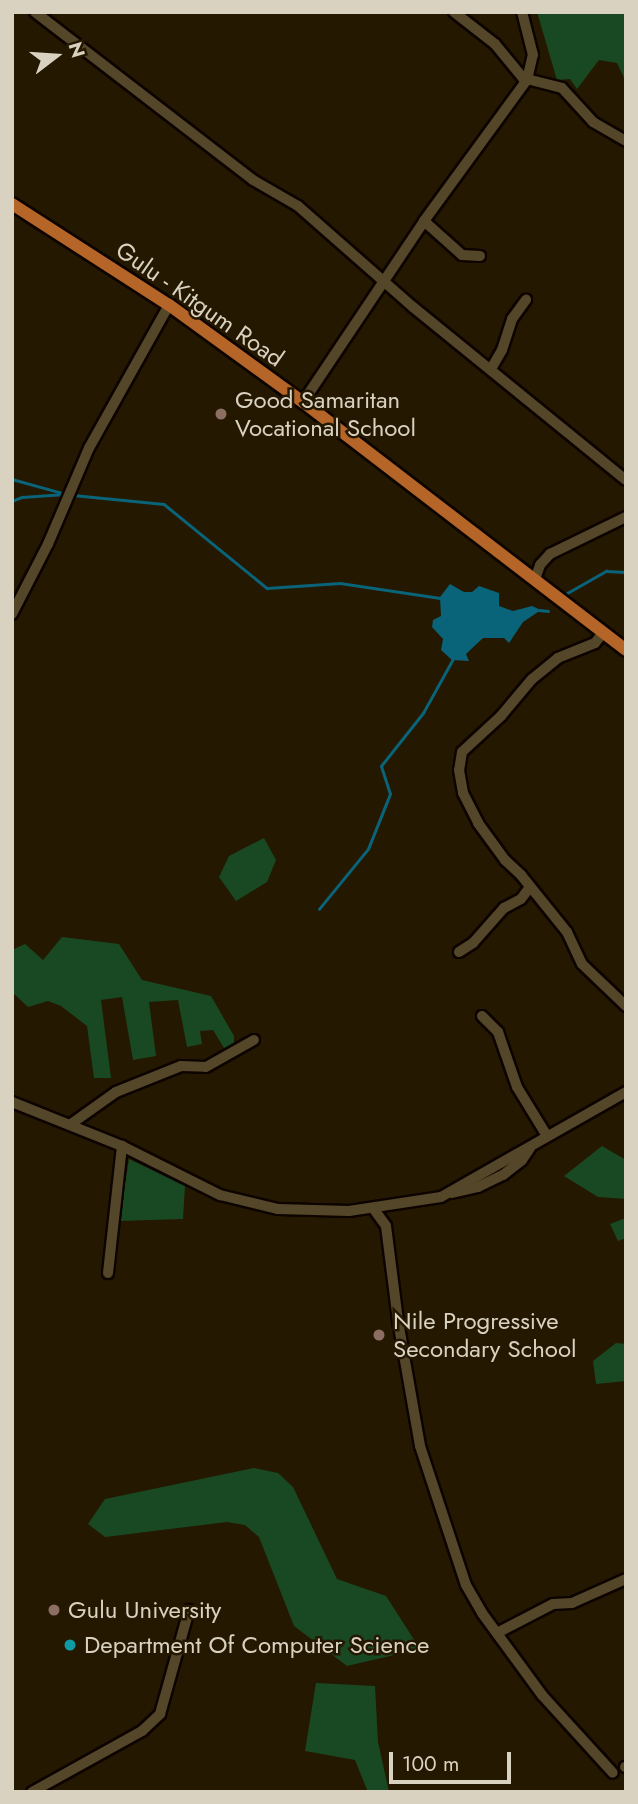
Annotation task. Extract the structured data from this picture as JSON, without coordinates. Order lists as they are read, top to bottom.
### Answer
{
  "streets": {
    "main road": ["Gulu - Kitgum Road"]
  },
  "places": [
    "Good Samaritan Vocational School",
    "Nile Progressive Secondary School",
    "Gulu University",
    "Department Of Computer Science"
  ],
  "scale_bar": "100 m",
  "north": "right"
}
